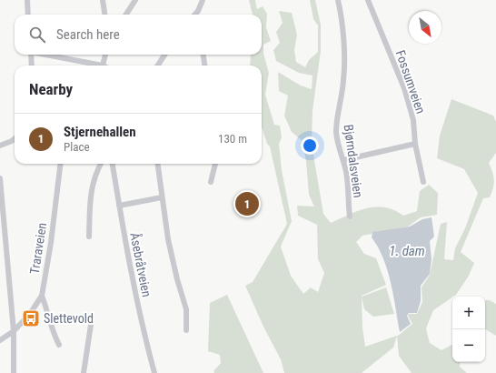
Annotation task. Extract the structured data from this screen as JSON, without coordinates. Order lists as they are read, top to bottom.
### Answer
{
  "streets": {
    "street": [
      "Fossumveien",
      "Bjørndalsveien",
      "Traraveien",
      "Åsebråtveien"
    ]
  },
  "water": ["1. dam"],
  "places": {
    "bus stop": ["Slettevold"]
  },
  "north": "bottom right",
  "page": {
    "search": "Search here",
    "heading": "Nearby",
    "list": [
      {
        "mark": "1",
        "name": "Stjernehallen",
        "note": "Place",
        "value": "130 m"
      }
    ],
    "pins": "1",
    "map_buttons": ["+", "−"]
  }
}
